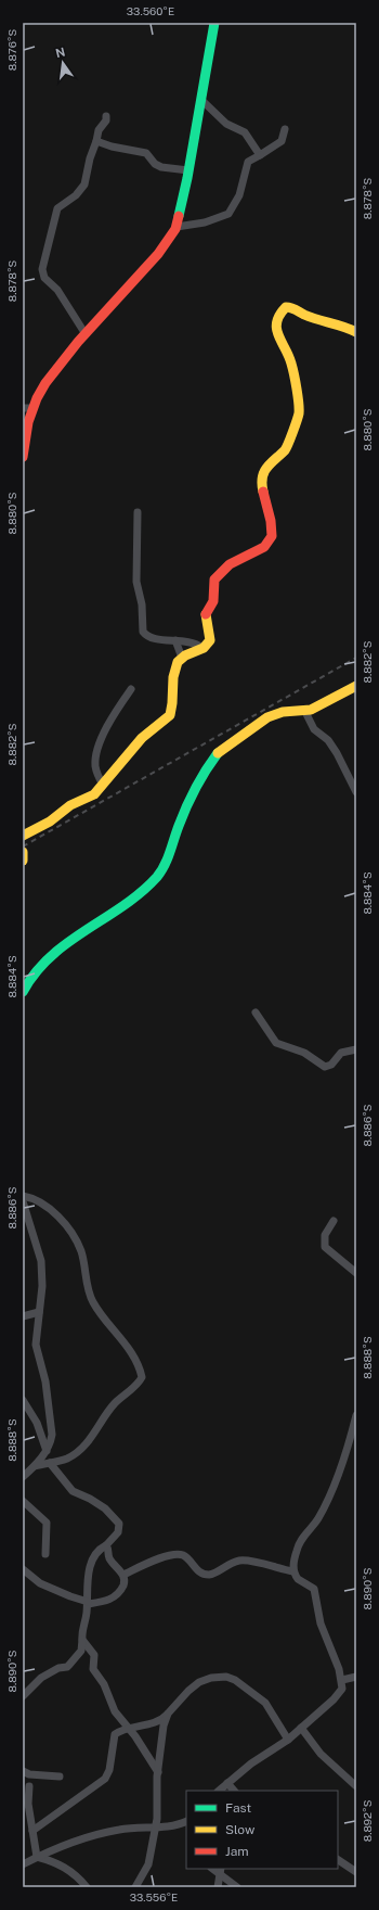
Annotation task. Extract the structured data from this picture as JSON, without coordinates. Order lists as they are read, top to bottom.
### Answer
{
  "legend": ["Fast", "Slow", "Jam"],
  "north": "top",
  "coordinates": [
    "33.560°E",
    "8.876°S",
    "8.878°S",
    "8.880°S",
    "8.882°S",
    "8.884°S",
    "8.886°S",
    "8.888°S",
    "8.890°S",
    "8.892°S",
    "33.556°E"
  ]
}
